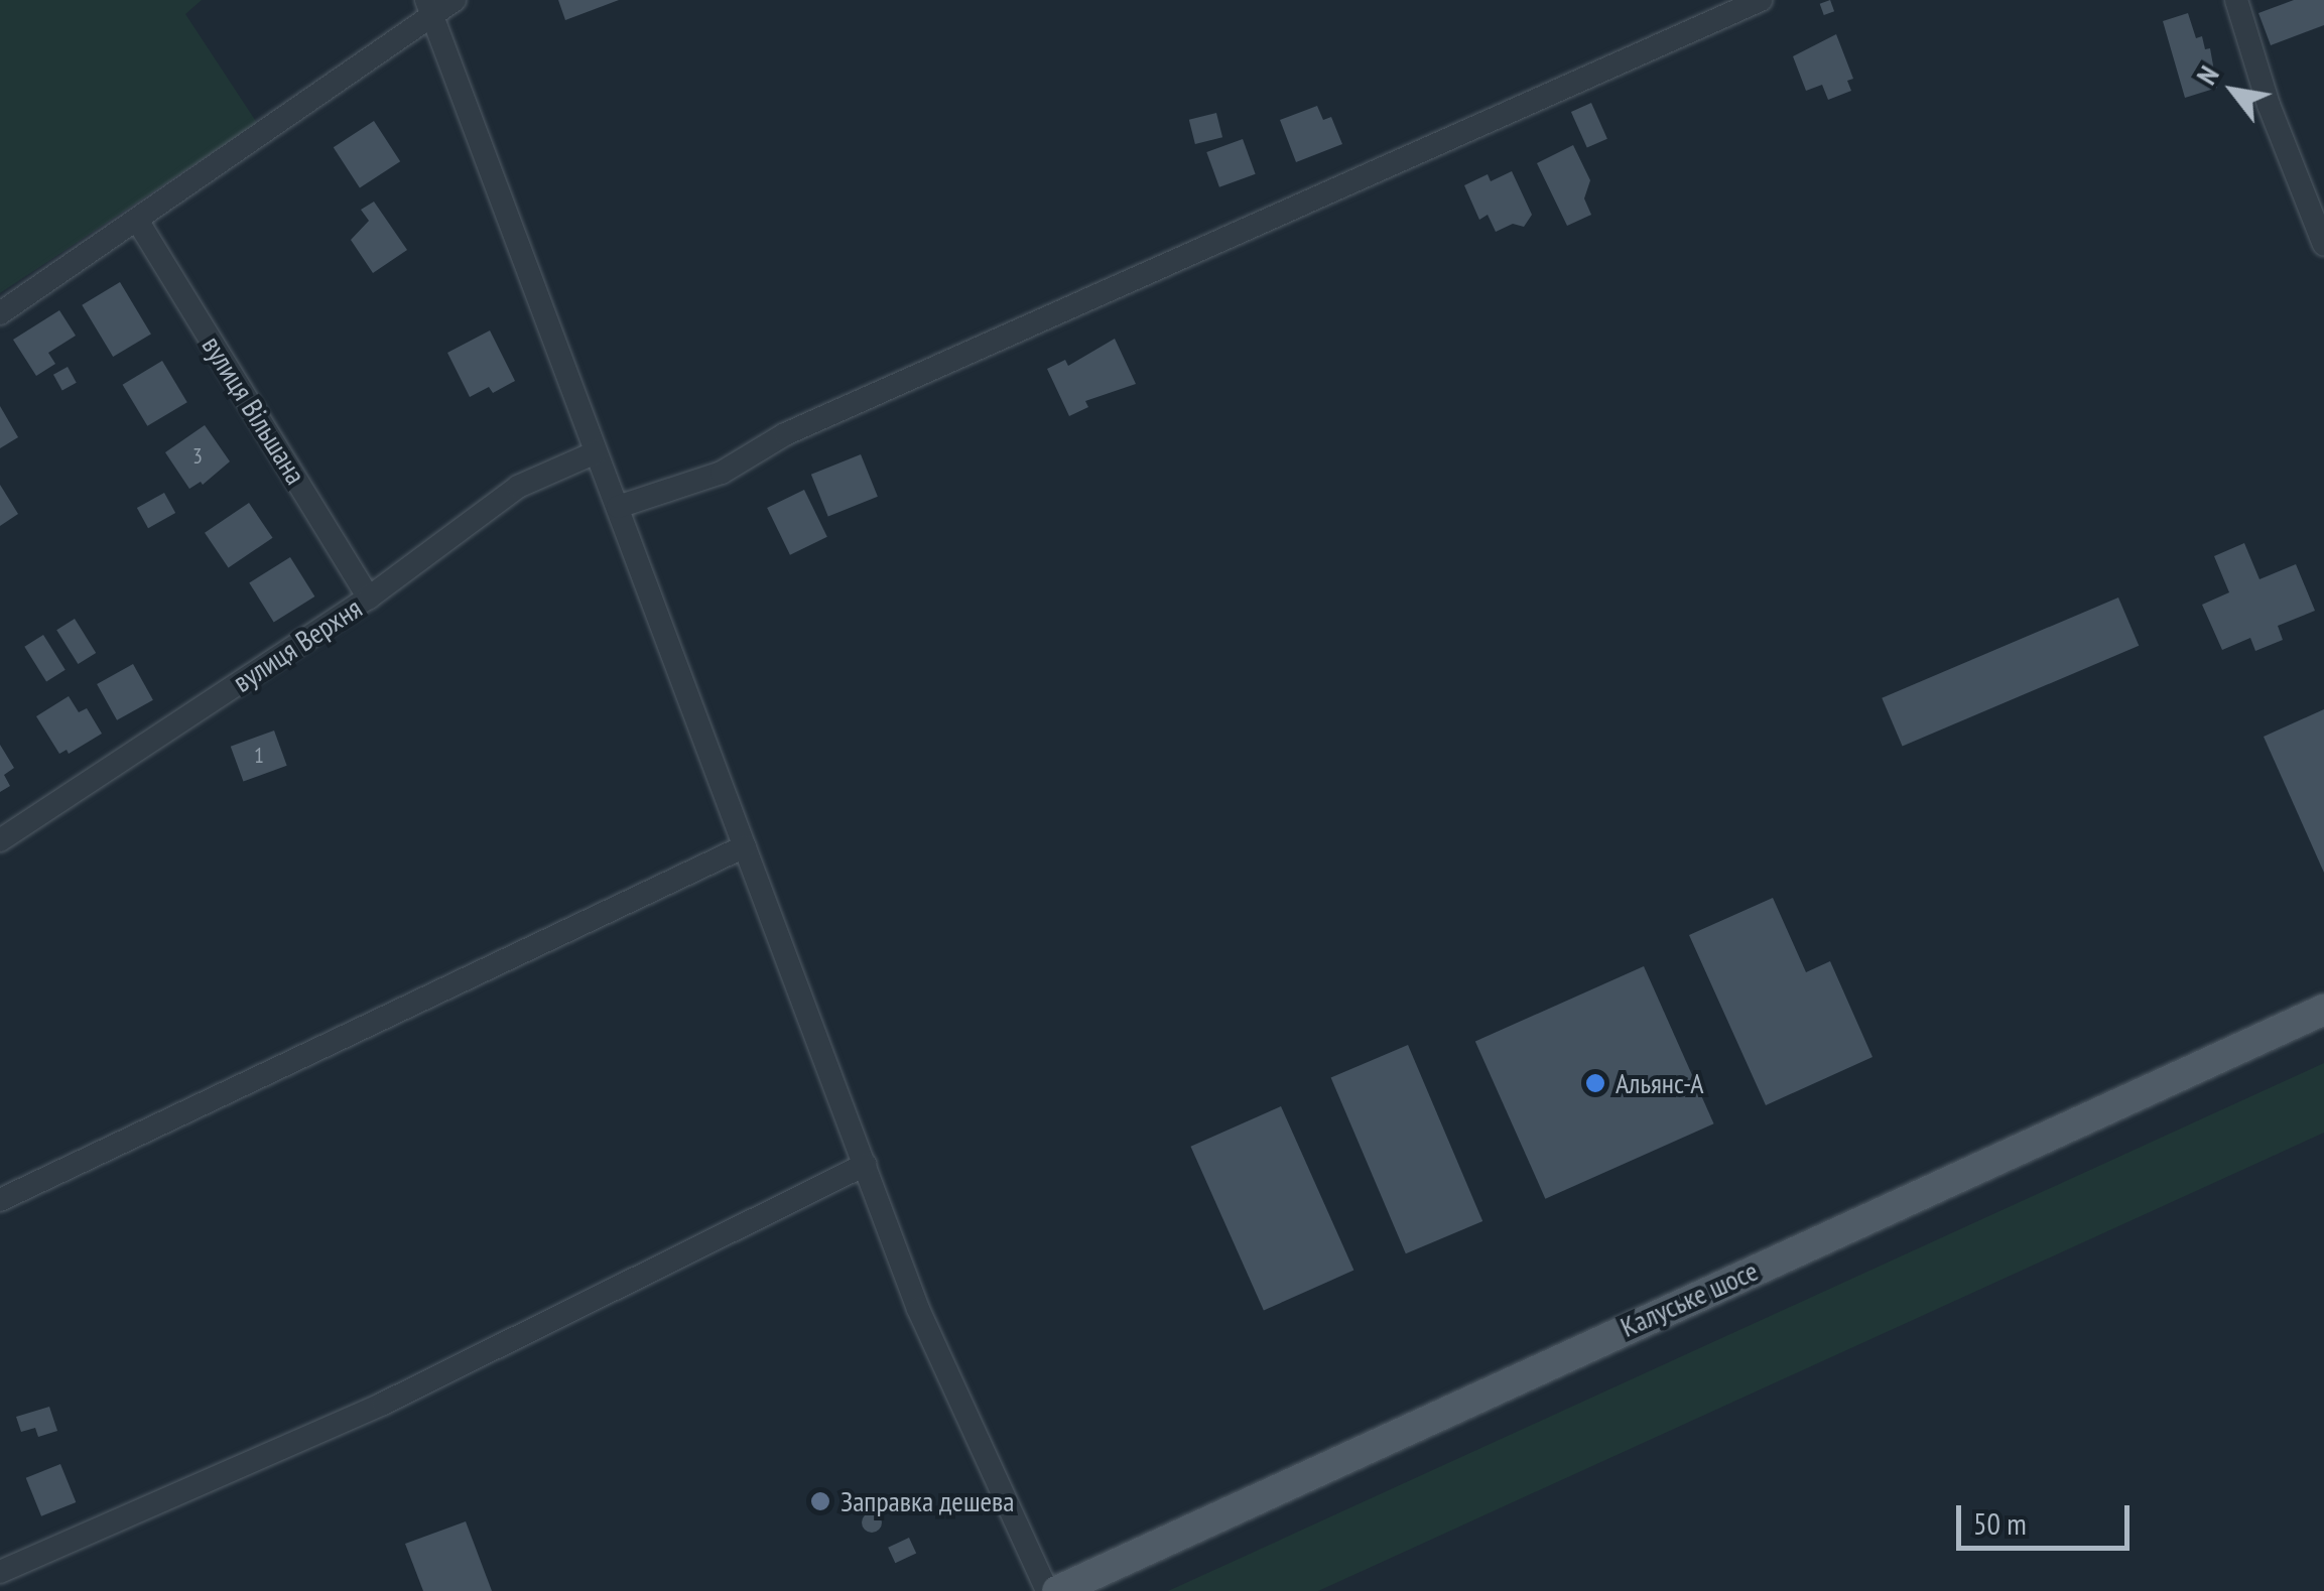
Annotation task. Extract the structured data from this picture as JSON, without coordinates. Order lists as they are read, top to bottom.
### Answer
{
  "streets": {
    "main road": ["Калуське шосе"],
    "street": ["вулиця Вільшана", "вулиця Верхня"]
  },
  "crossings": [
    ["вулиця Вільшана", "вулиця Верхня"]
  ],
  "places": ["Альянс-А", "Заправка дешева"],
  "house_numbers": ["3", "1"],
  "scale_bar": "50 m",
  "north": "top left"
}
